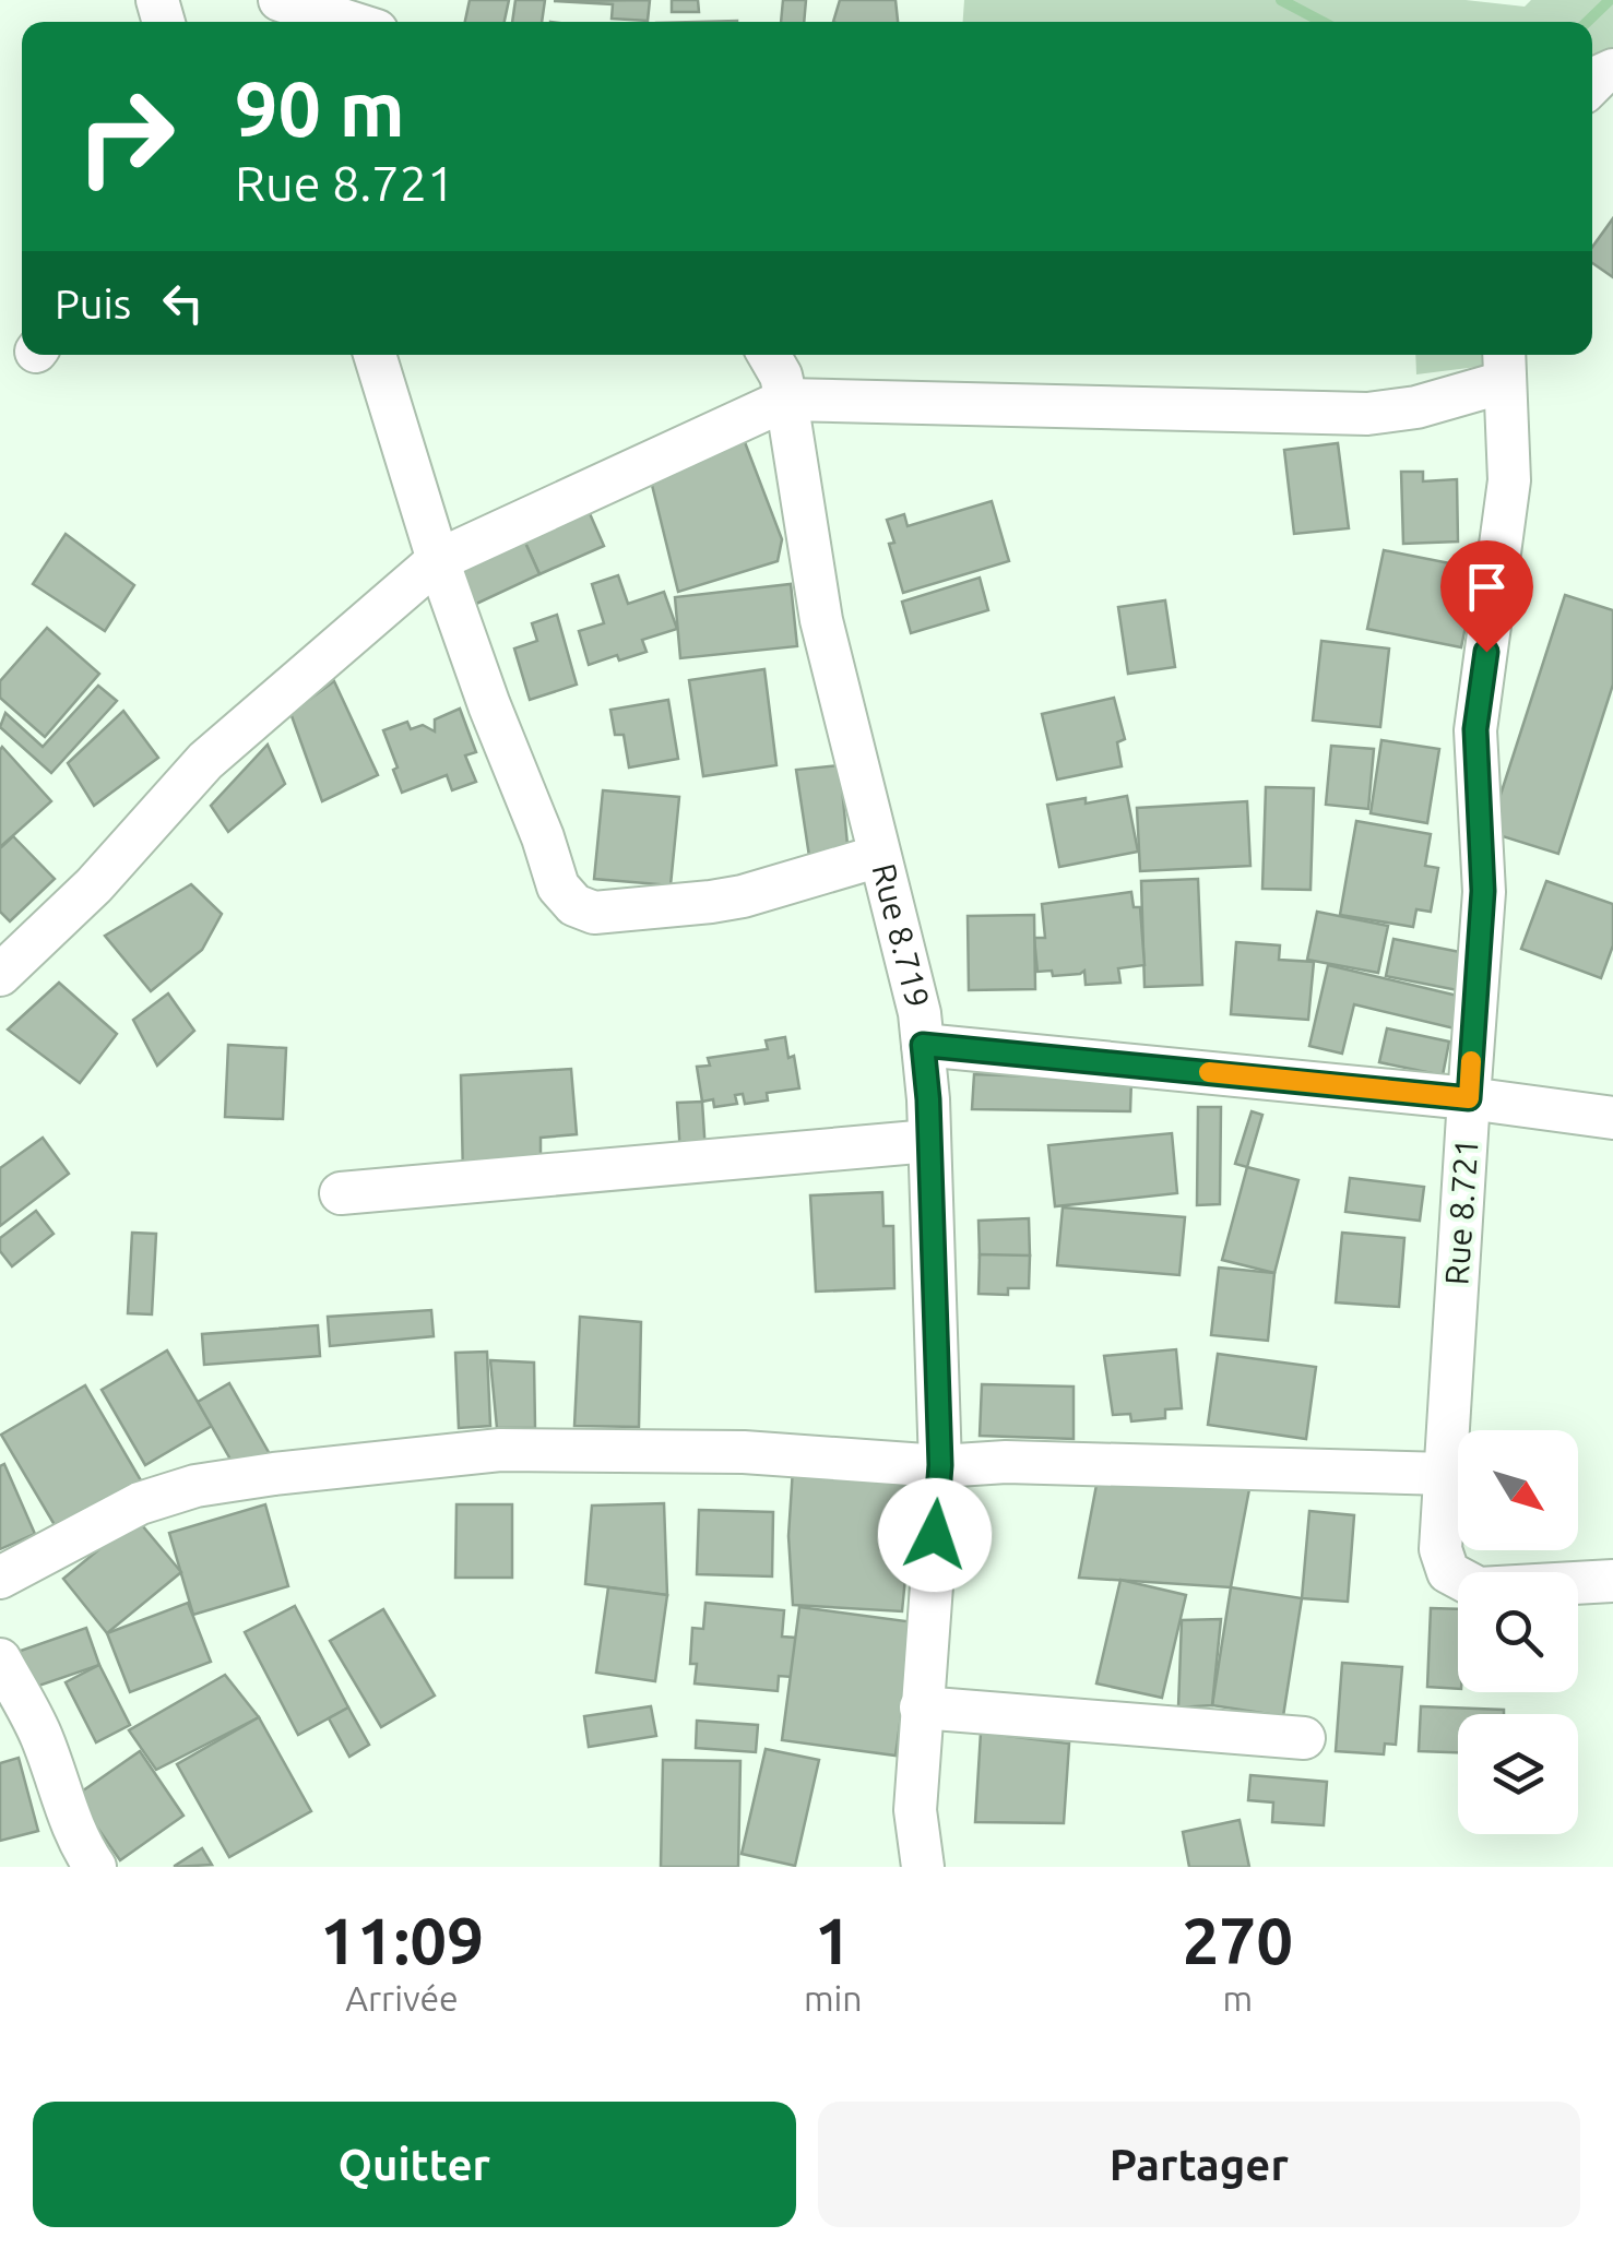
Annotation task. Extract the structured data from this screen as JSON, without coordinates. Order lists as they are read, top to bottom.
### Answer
{
  "streets": {
    "street": ["Rue 8.719", "Rue 8.721"]
  },
  "crossings": [
    ["Rue 8.719", "Rue 8.721"]
  ],
  "north": "bottom right",
  "page": {
    "turn": ["90 m", "Rue 8.721"],
    "then": "Puis",
    "eta": [
      "11:09",
      "Arrivée",
      "1",
      "min",
      "270",
      "m"
    ],
    "buttons": ["Quitter", "Partager"]
  }
}
